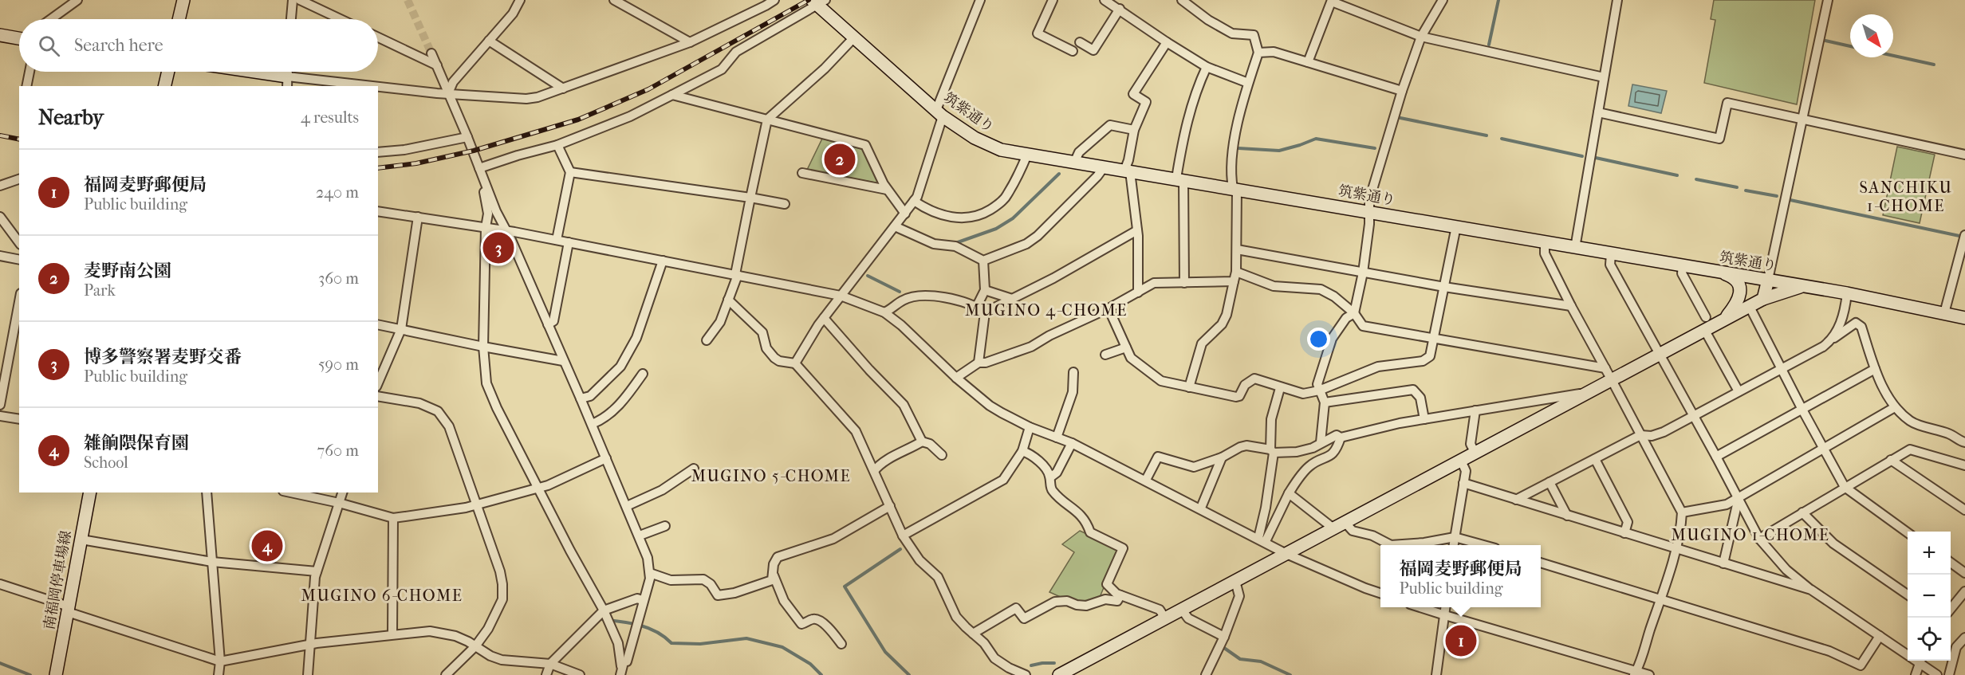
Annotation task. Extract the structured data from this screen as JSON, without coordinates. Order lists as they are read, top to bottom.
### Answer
{
  "streets": {
    "street": ["筑紫通り", "南福岡停車場線"]
  },
  "districts": [
    "SANCHIKU 1-CHOME",
    "MUGINO 4-CHOME",
    "MUGINO 5-CHOME",
    "MUGINO 1-CHOME",
    "MUGINO 6-CHOME"
  ],
  "north": "bottom right",
  "page": {
    "search": "Search here",
    "heading": ["Nearby", "4 results"],
    "pins": [
      "2",
      "3",
      "4",
      "1"
    ],
    "list": [
      {
        "mark": "1",
        "name": "福岡麦野郵便局",
        "note": "Public building",
        "value": "240 m"
      },
      {
        "mark": "2",
        "name": "麦野南公園",
        "note": "Park",
        "value": "360 m"
      },
      {
        "mark": "3",
        "name": "博多警察署麦野交番",
        "note": "Public building",
        "value": "590 m"
      },
      {
        "mark": "4",
        "name": "雑餉隈保育園",
        "note": "School",
        "value": "760 m"
      }
    ],
    "map_buttons": ["+", "−"],
    "popup": ["福岡麦野郵便局", "Public building"]
  }
}
